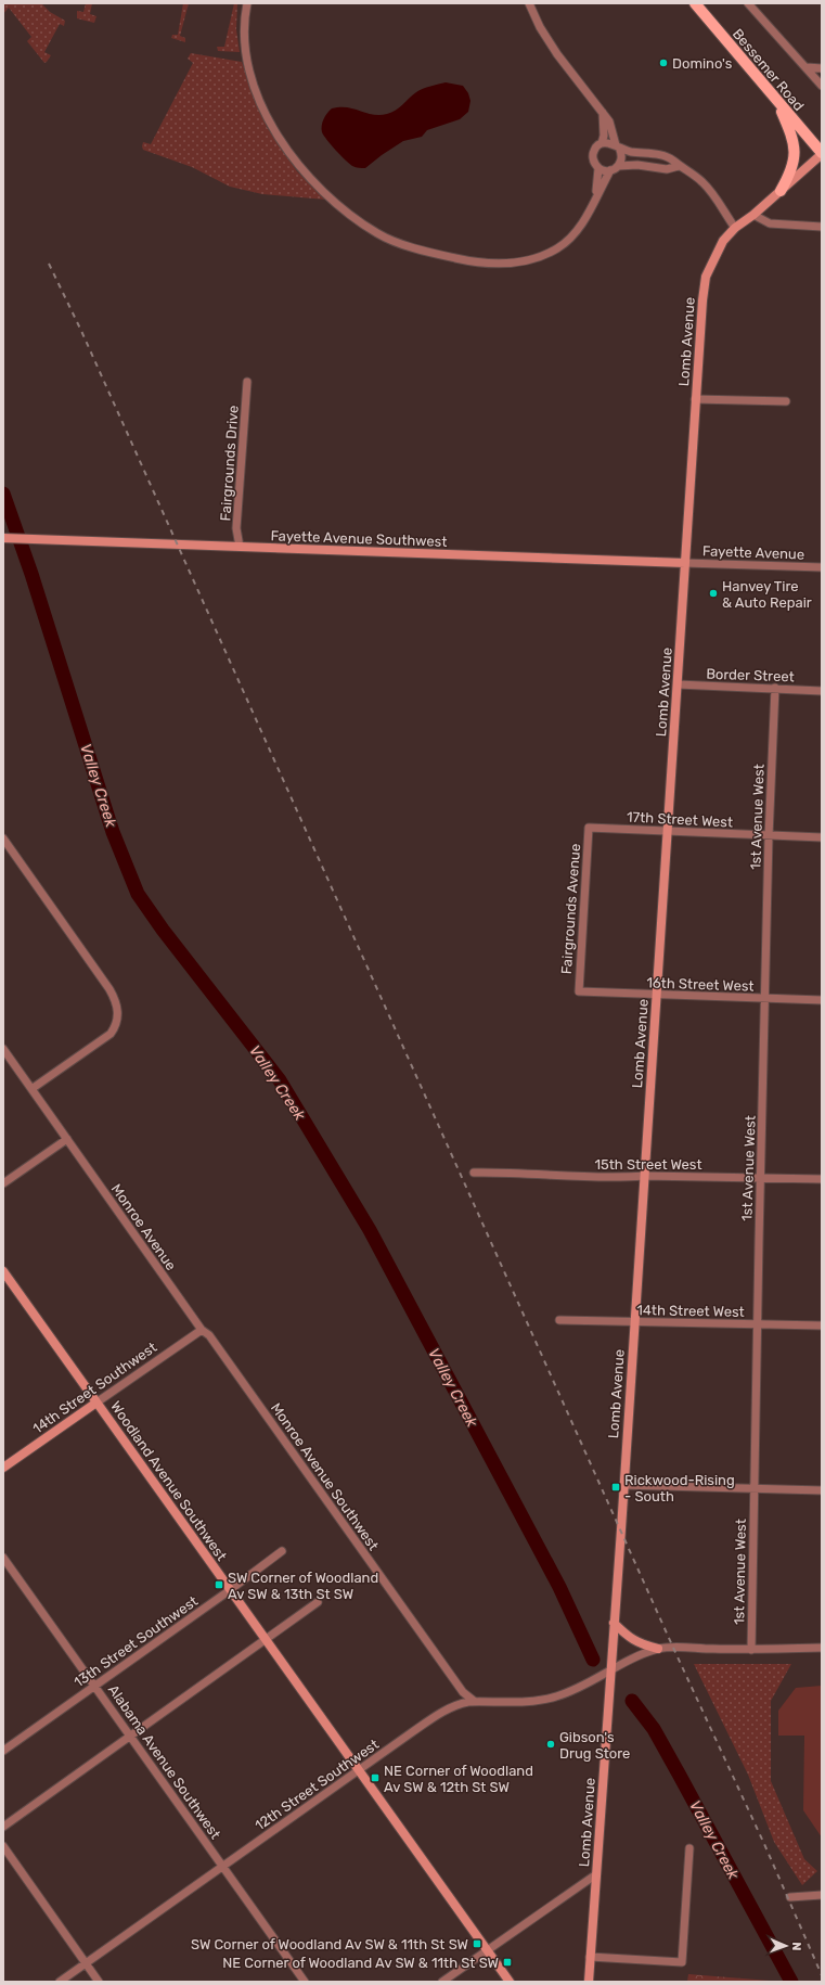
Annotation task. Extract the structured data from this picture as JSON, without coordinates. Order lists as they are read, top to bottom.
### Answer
{
  "streets": {
    "main road": [
      "Bessemer Road",
      "Lomb Avenue",
      "Fayette Avenue Southwest",
      "14th Street Southwest",
      "Woodland Avenue Southwest"
    ],
    "street": [
      "Fairgrounds Drive",
      "Fayette Avenue",
      "Border Street",
      "1st Avenue West",
      "17th Street West",
      "Fairgrounds Avenue",
      "16th Street West",
      "15th Street West",
      "Monroe Avenue",
      "14th Street West",
      "Monroe Avenue Southwest",
      "13th Street Southwest",
      "Alabama Avenue Southwest",
      "12th Street Southwest"
    ]
  },
  "crossings": [
    ["Bessemer Road", "Lomb Avenue"],
    ["Lomb Avenue", "Fayette Avenue Southwest"],
    ["Lomb Avenue", "Fayette Avenue"],
    ["Lomb Avenue", "Border Street"],
    ["Lomb Avenue", "17th Street West"],
    ["Lomb Avenue", "16th Street West"],
    ["Lomb Avenue", "15th Street West"],
    ["Lomb Avenue", "14th Street West"],
    ["Lomb Avenue", "12th Street Southwest"],
    ["Fairgrounds Drive", "Fayette Avenue Southwest"],
    ["Fayette Avenue Southwest", "Fayette Avenue"],
    ["Border Street", "1st Avenue West"],
    ["1st Avenue West", "17th Street West"],
    ["1st Avenue West", "16th Street West"],
    ["1st Avenue West", "15th Street West"],
    ["1st Avenue West", "14th Street West"],
    ["1st Avenue West", "12th Street Southwest"],
    ["17th Street West", "Fairgrounds Avenue"],
    ["Fairgrounds Avenue", "16th Street West"],
    ["Monroe Avenue", "14th Street Southwest"],
    ["Monroe Avenue", "Monroe Avenue Southwest"],
    ["14th Street Southwest", "Monroe Avenue Southwest"],
    ["14th Street Southwest", "Woodland Avenue Southwest"],
    ["Monroe Avenue Southwest", "12th Street Southwest"],
    ["Woodland Avenue Southwest", "13th Street Southwest"],
    ["Woodland Avenue Southwest", "12th Street Southwest"],
    ["13th Street Southwest", "Alabama Avenue Southwest"],
    ["Alabama Avenue Southwest", "12th Street Southwest"]
  ],
  "water": ["Valley Creek"],
  "places": {
    "other": ["Domino's", "Hanvey Tire & Auto Repair", "Gibson's Drug Store"],
    "transit": [
      "Rickwood-Rising - South",
      "SW Corner of Woodland Av SW & 13th St SW",
      "NE Corner of Woodland Av SW & 12th St SW",
      "SW Corner of Woodland Av SW & 11th St SW",
      "NE Corner of Woodland Av SW & 11th St SW"
    ]
  },
  "north": "right"
}
